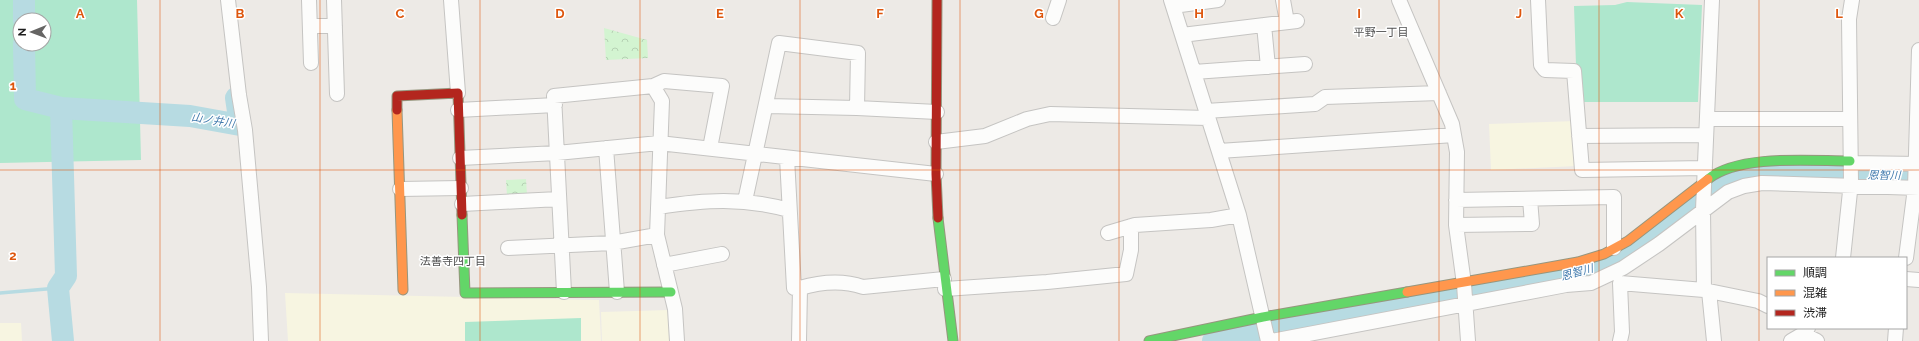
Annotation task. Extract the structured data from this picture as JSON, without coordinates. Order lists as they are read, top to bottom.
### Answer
{
  "districts": ["平野一丁目", "法善寺四丁目"],
  "water": ["山ノ井川", "恩智川"],
  "legend": ["順調", "混雑", "渋滞"],
  "north": "left",
  "grid": {
    "columns": [
      "A",
      "B",
      "C",
      "D",
      "E",
      "F",
      "G",
      "H",
      "I",
      "J",
      "K",
      "L"
    ],
    "rows": ["1", "2"]
  }
}
